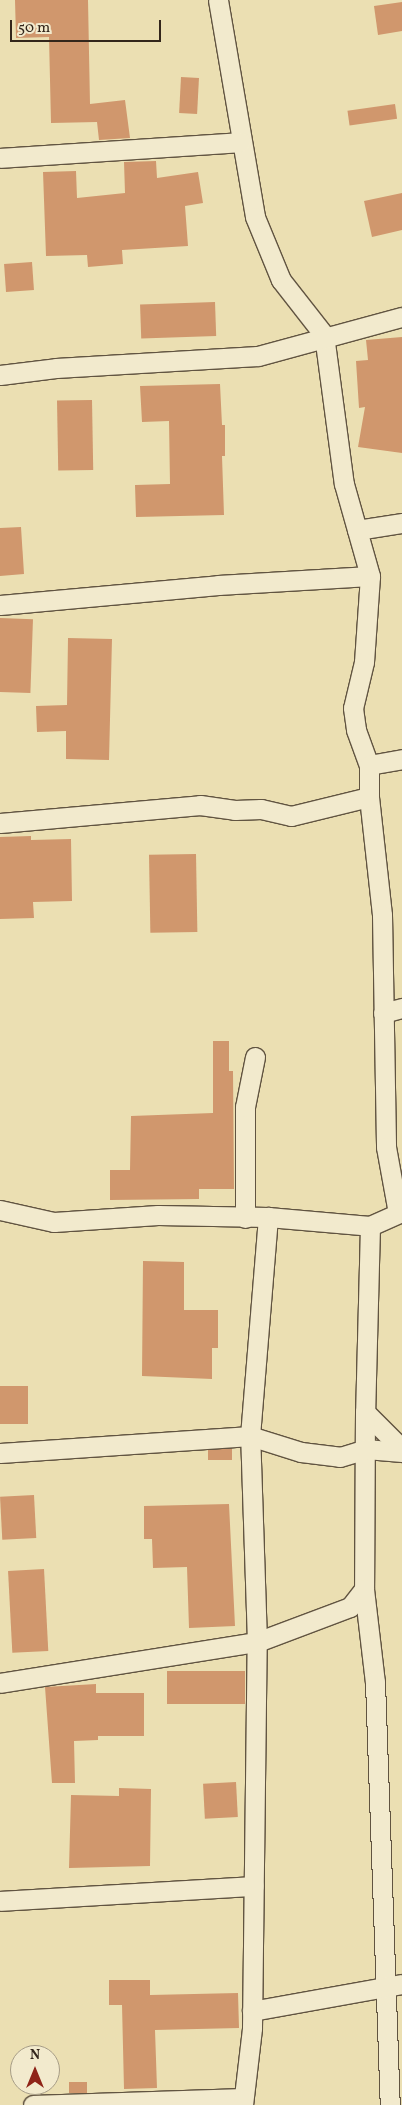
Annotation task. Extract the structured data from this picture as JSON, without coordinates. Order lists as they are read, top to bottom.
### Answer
{
  "scale_bar": "50 m",
  "north": "top"
}
